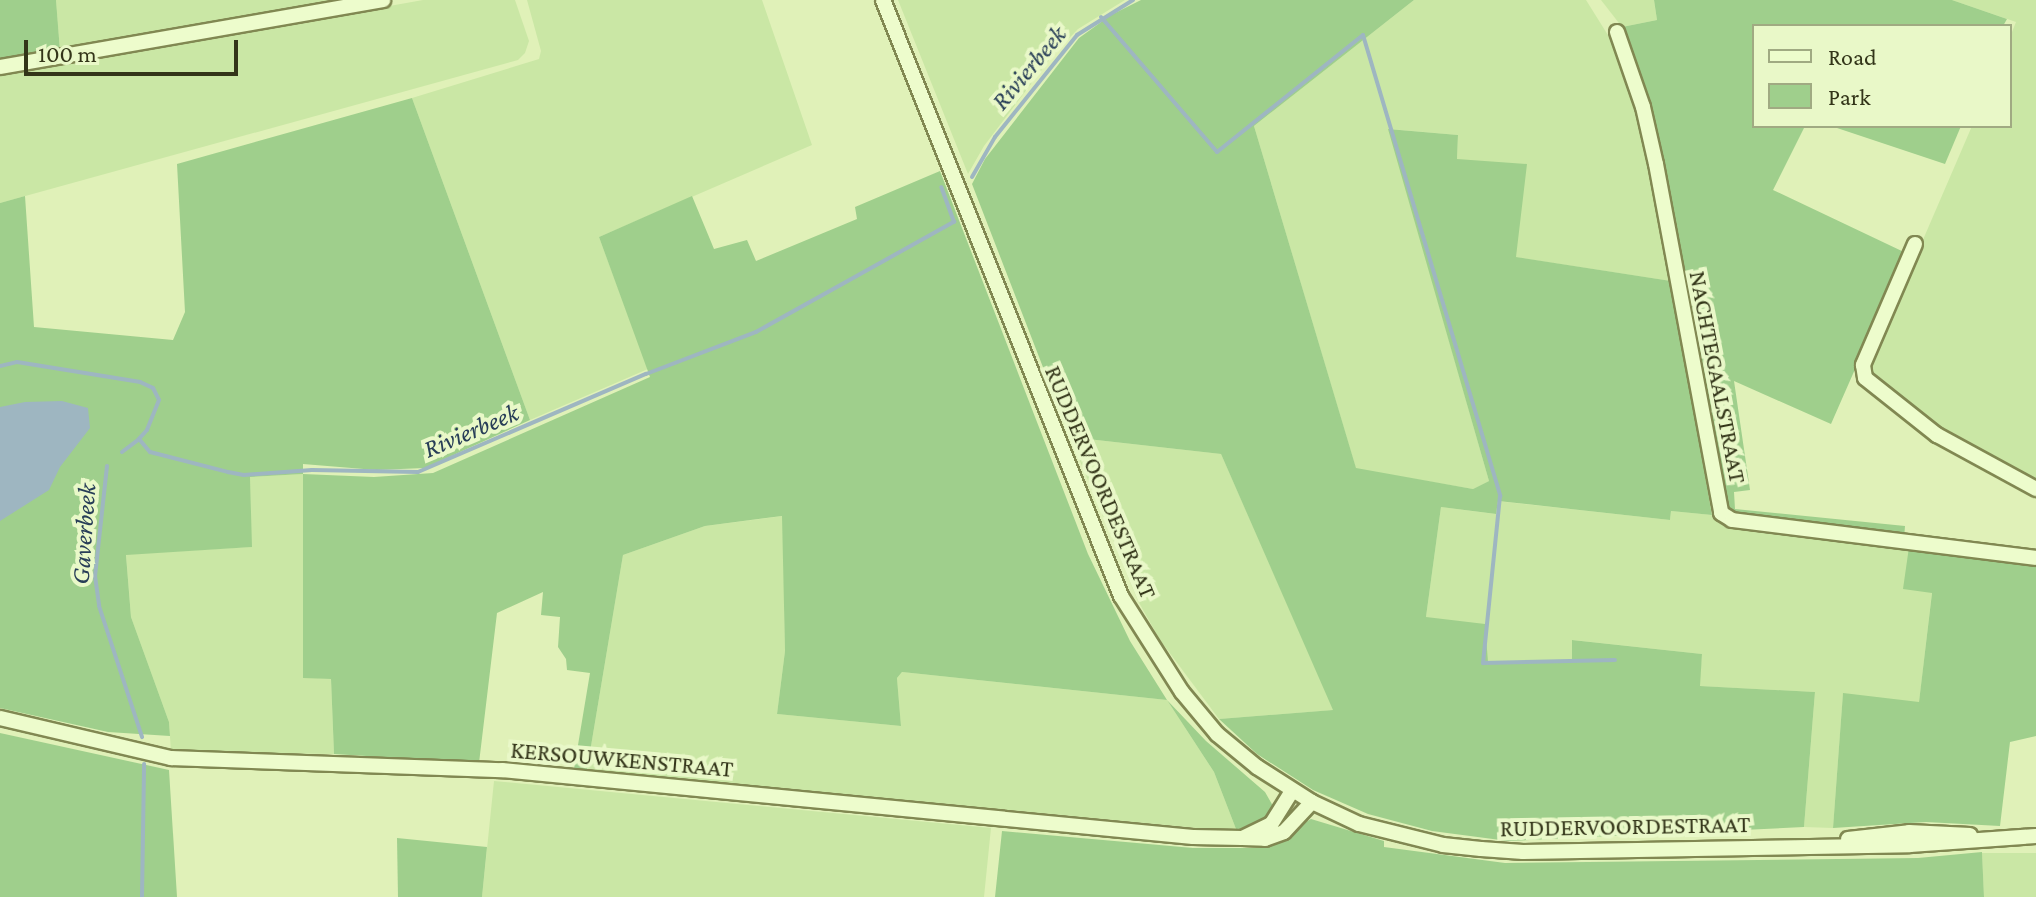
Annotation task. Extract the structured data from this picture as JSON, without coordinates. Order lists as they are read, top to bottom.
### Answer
{
  "streets": {
    "street": ["NACHTEGAALSTRAAT", "RUDDERVOORDESTRAAT", "KERSOUWKENSTRAAT"]
  },
  "crossings": [
    ["RUDDERVOORDESTRAAT", "KERSOUWKENSTRAAT"]
  ],
  "water": ["Rivierbeek", "Gaverbeek"],
  "legend": ["Road", "Park"],
  "scale_bar": "100 m"
}
